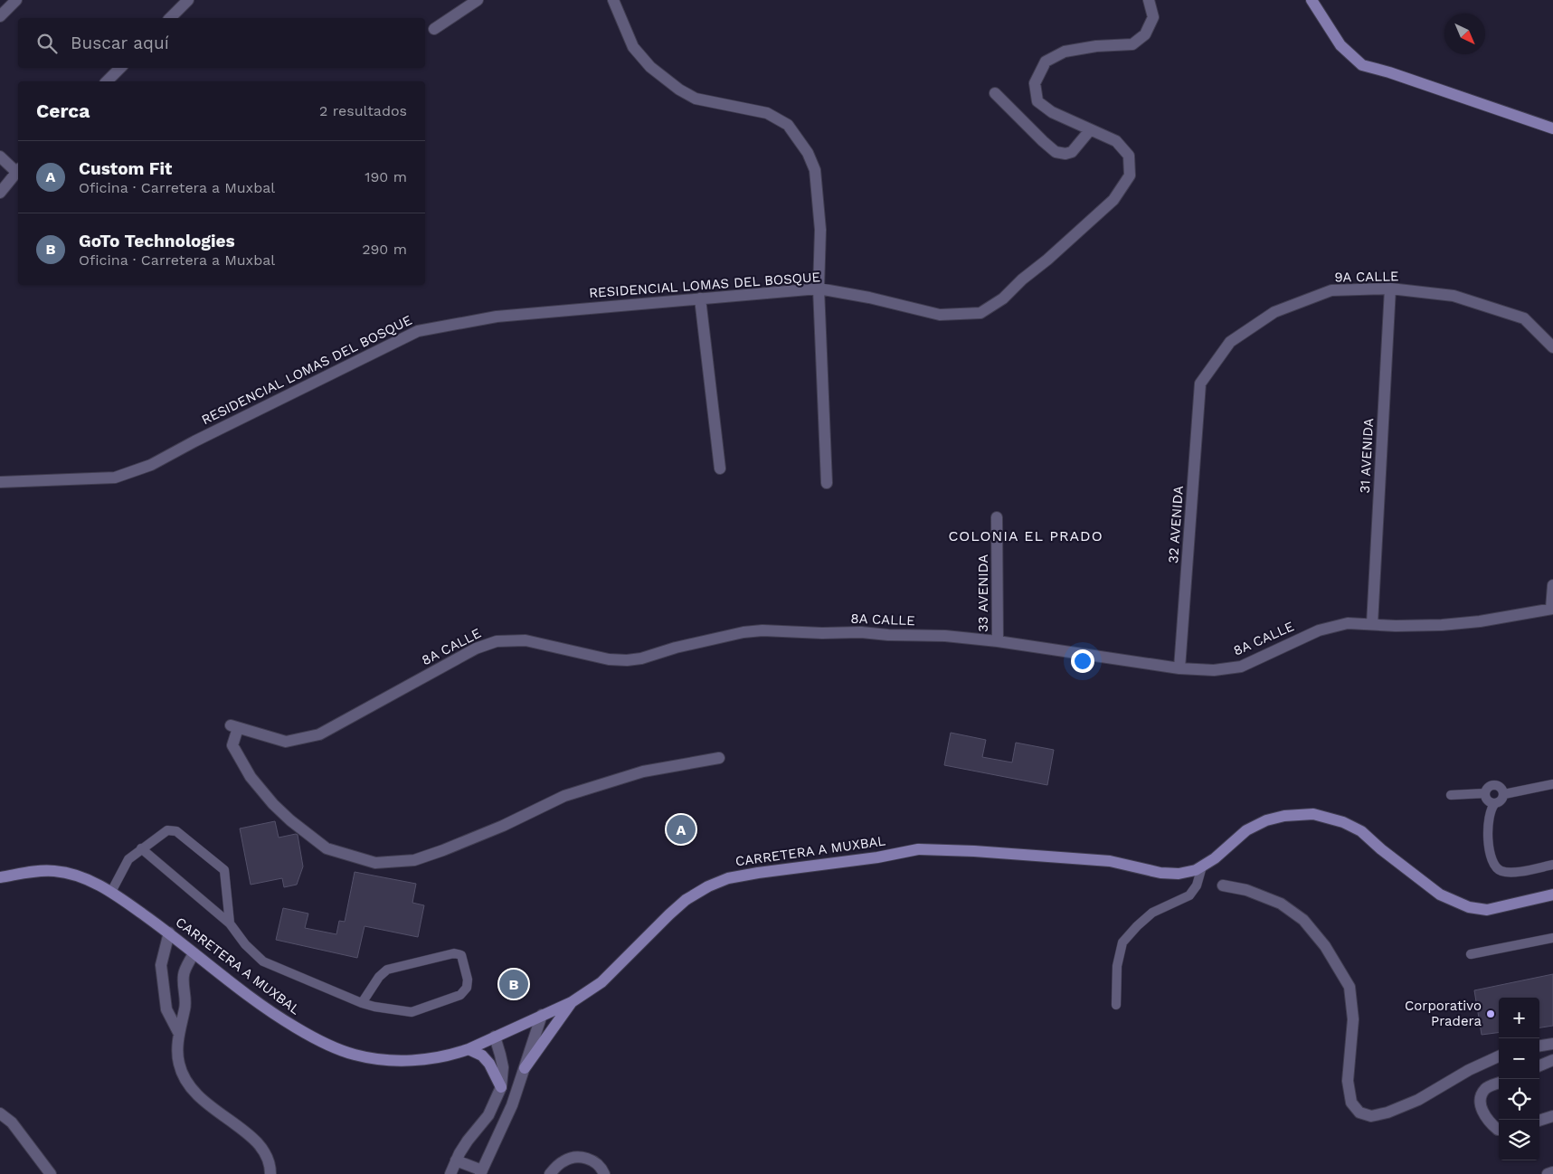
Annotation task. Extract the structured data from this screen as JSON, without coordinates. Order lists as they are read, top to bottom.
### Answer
{
  "streets": {
    "main road": ["CARRETERA A MUXBAL"],
    "street": [
      "9A CALLE",
      "RESIDENCIAL LOMAS DEL BOSQUE",
      "31 AVENIDA",
      "32 AVENIDA",
      "33 AVENIDA",
      "8A CALLE"
    ]
  },
  "crossings": [
    ["9A CALLE", "31 AVENIDA"],
    ["9A CALLE", "32 AVENIDA"],
    ["31 AVENIDA", "8A CALLE"],
    ["32 AVENIDA", "8A CALLE"],
    ["33 AVENIDA", "8A CALLE"]
  ],
  "districts": ["COLONIA EL PRADO"],
  "places": ["Corporativo Pradera"],
  "north": "bottom right",
  "page": {
    "search": "Buscar aquí",
    "heading": ["Cerca", "2 resultados"],
    "list": [
      {
        "mark": "A",
        "name": "Custom Fit",
        "note": "Oficina · Carretera a Muxbal",
        "value": "190 m"
      },
      {
        "mark": "B",
        "name": "GoTo Technologies",
        "note": "Oficina · Carretera a Muxbal",
        "value": "290 m"
      }
    ],
    "pins": ["A", "B"],
    "map_buttons": ["+", "−"]
  }
}
